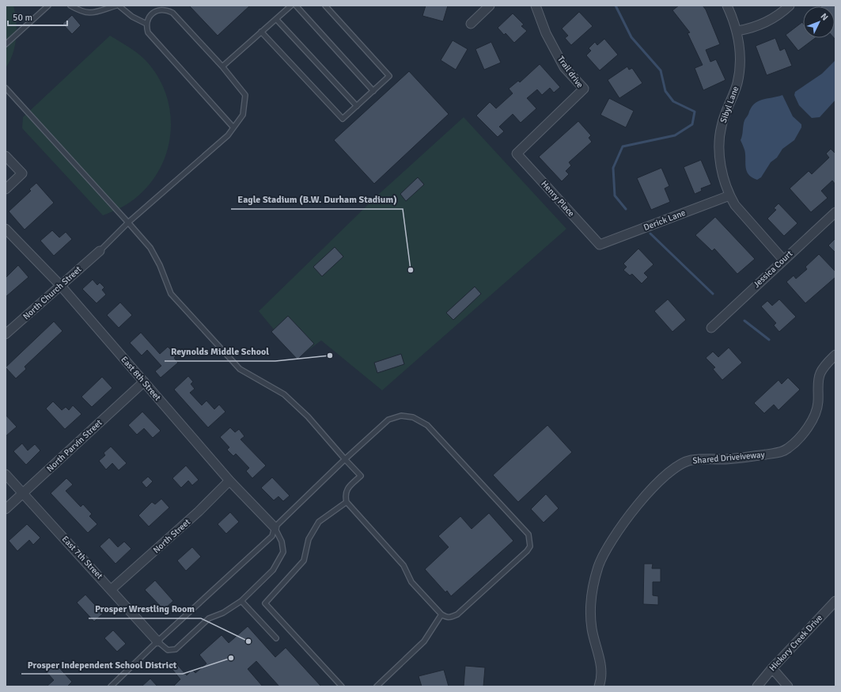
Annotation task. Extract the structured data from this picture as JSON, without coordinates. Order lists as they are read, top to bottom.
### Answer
{
  "streets": {
    "street": [
      "Trail drive",
      "Sibyl Lane",
      "Henry Place",
      "Derick Lane",
      "Jessica Court",
      "North Church Street",
      "East 8th Street",
      "North Parvin Street",
      "Shared Driveiveway",
      "North Street",
      "East 7th Street",
      "Hickory Creek Drive"
    ]
  },
  "crossings": [
    ["Trail drive", "Henry Place"],
    ["Sibyl Lane", "Derick Lane"],
    ["Sibyl Lane", "Jessica Court"],
    ["Henry Place", "Derick Lane"],
    ["North Church Street", "East 8th Street"],
    ["East 8th Street", "North Parvin Street"],
    ["East 8th Street", "North Street"],
    ["North Parvin Street", "East 7th Street"],
    ["North Street", "East 7th Street"]
  ],
  "places": [
    "Eagle Stadium (B.W. Durham Stadium)",
    "Reynolds Middle School",
    "Prosper Wrestling Room",
    "Prosper Independent School District"
  ],
  "scale_bar": "50 m",
  "north": "top right"
}
